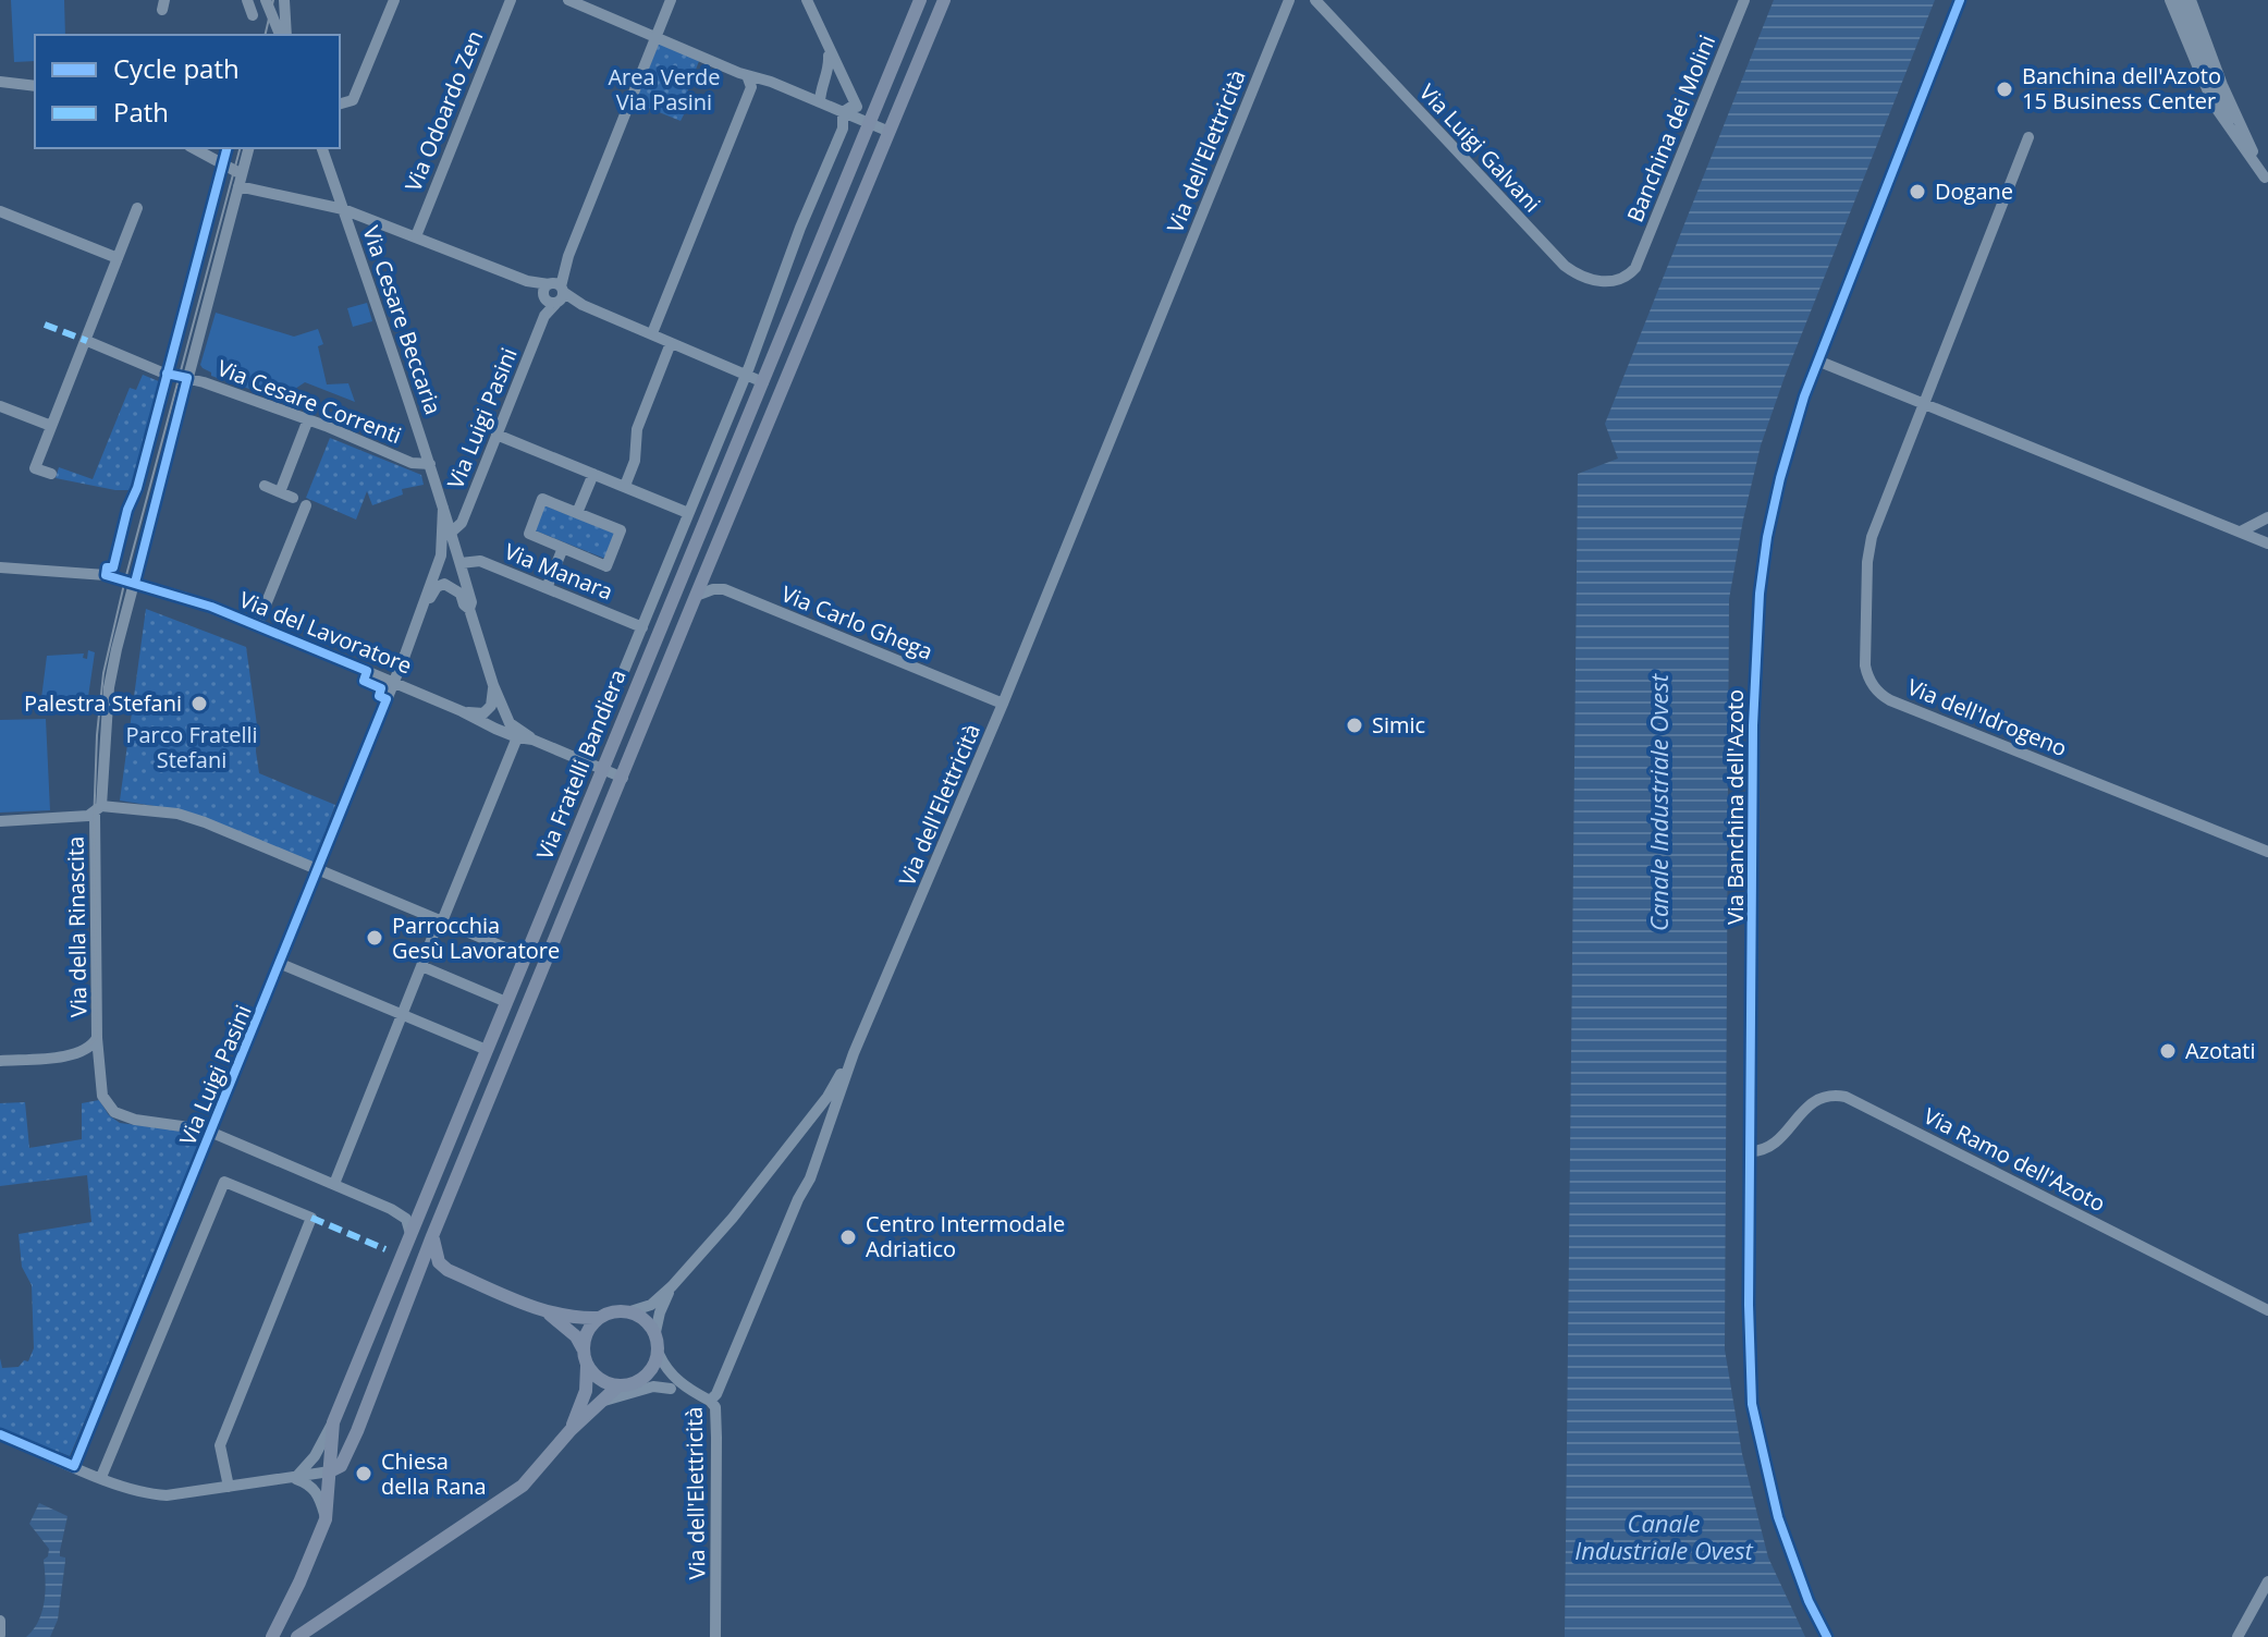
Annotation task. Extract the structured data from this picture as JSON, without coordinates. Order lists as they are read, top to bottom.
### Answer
{
  "streets": {
    "main road": ["Via Fratelli Bandiera"],
    "street": [
      "Via Odoardo Zen",
      "Banchina dei Molini",
      "Via Luigi Galvani",
      "Via dell'Elettricità",
      "Via Cesare Beccaria",
      "Via Cesare Correnti",
      "Via Luigi Pasini",
      "Via Manara",
      "Via Carlo Ghega",
      "Via del Lavoratore",
      "Via dell'Idrogeno",
      "Via Banchina dell'Azoto",
      "Via della Rinascita",
      "Via Ramo dell'Azoto"
    ]
  },
  "crossings": [
    ["Banchina dei Molini", "Via Luigi Galvani"],
    ["Via dell'Elettricità", "Via Carlo Ghega"],
    ["Via Cesare Beccaria", "Via Cesare Correnti"],
    ["Via Cesare Beccaria", "Via Luigi Pasini"],
    ["Via Cesare Beccaria", "Via Manara"],
    ["Via Cesare Beccaria", "Via del Lavoratore"],
    ["Via Cesare Correnti", "Via della Rinascita"],
    ["Via Luigi Pasini", "Via del Lavoratore"],
    ["Via Luigi Pasini", "Via della Rinascita"],
    ["Via Manara", "Via Fratelli Bandiera"],
    ["Via Carlo Ghega", "Via Fratelli Bandiera"],
    ["Via del Lavoratore", "Via Fratelli Bandiera"],
    ["Via del Lavoratore", "Via della Rinascita"],
    ["Via Fratelli Bandiera", "Via della Rinascita"],
    ["Via Banchina dell'Azoto", "Via Ramo dell'Azoto"]
  ],
  "water": ["Canale Industriale Ovest"],
  "parks": ["Area Verde Via Pasini", "Parco Fratelli Stefani"],
  "places": [
    "Banchina dell'Azoto 15 Business Center",
    "Dogane",
    "Palestra Stefani",
    "Simic",
    "Parrocchia Gesù Lavoratore",
    "Azotati",
    "Centro Intermodale Adriatico",
    "Chiesa della Rana"
  ],
  "legend": ["Cycle path", "Path"]
}
